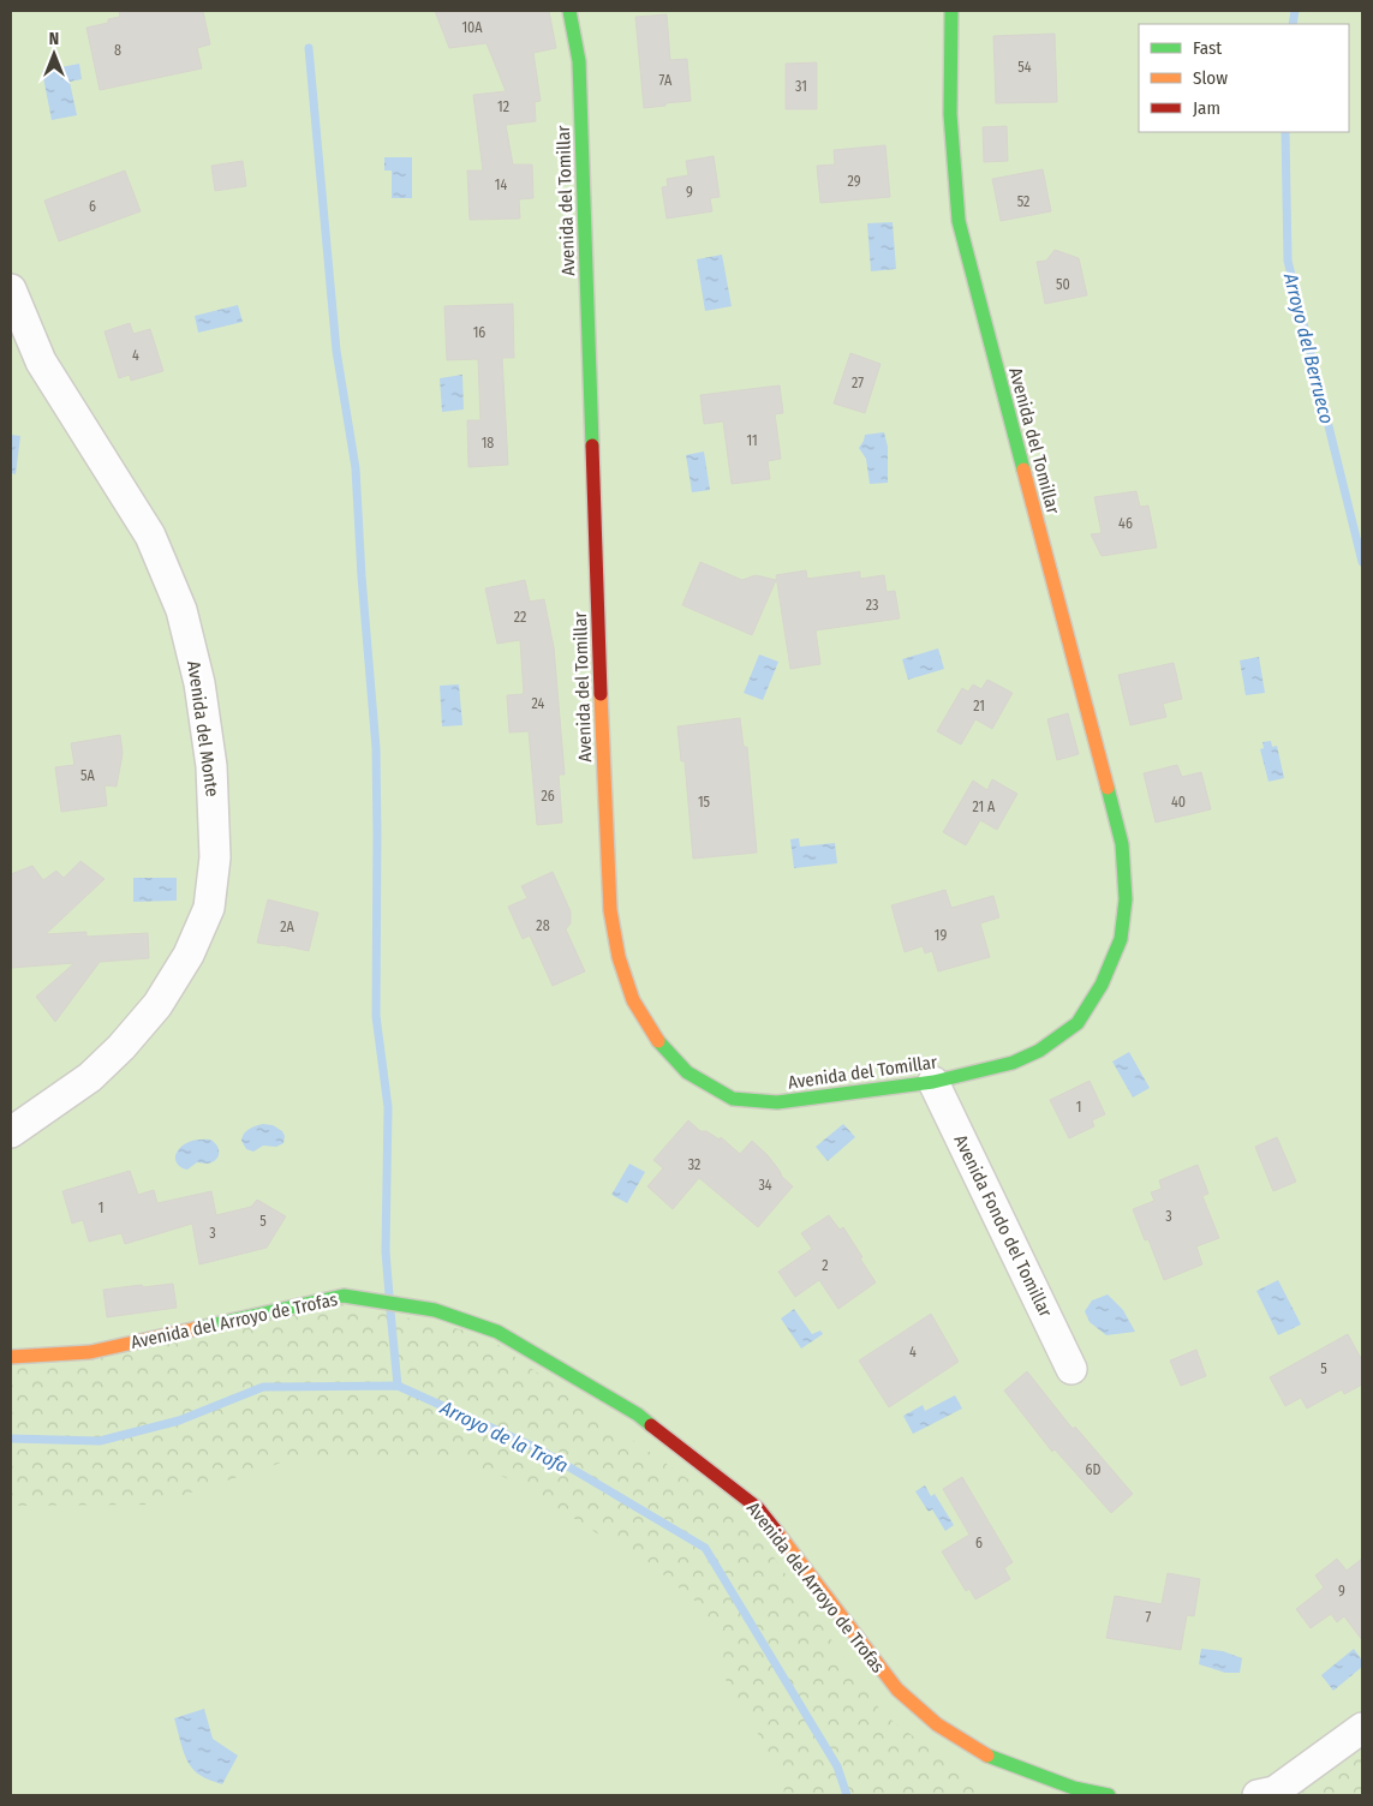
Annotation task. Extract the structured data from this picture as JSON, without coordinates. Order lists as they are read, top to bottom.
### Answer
{
  "streets": {
    "street": [
      "Avenida del Tomillar",
      "Avenida del Monte",
      "Avenida Fondo del Tomillar",
      "Avenida del Arroyo de Trofas"
    ]
  },
  "crossings": [
    ["Avenida del Tomillar", "Avenida Fondo del Tomillar"]
  ],
  "water": ["Arroyo del Berrueco", "Arroyo de la Trofa"],
  "house_numbers": [
    "10A",
    "8",
    "54",
    "7A",
    "31",
    "12",
    "29",
    "14",
    "9",
    "52",
    "6",
    "50",
    "16",
    "4",
    "27",
    "11",
    "18",
    "46",
    "23",
    "22",
    "24",
    "21",
    "5A",
    "26",
    "15",
    "40",
    "21 A",
    "28",
    "2A",
    "19",
    "1",
    "32",
    "34",
    "1",
    "3",
    "5",
    "3",
    "2",
    "4",
    "5",
    "6D",
    "6",
    "9",
    "7"
  ],
  "legend": ["Fast", "Slow", "Jam"],
  "north": "top"
}
